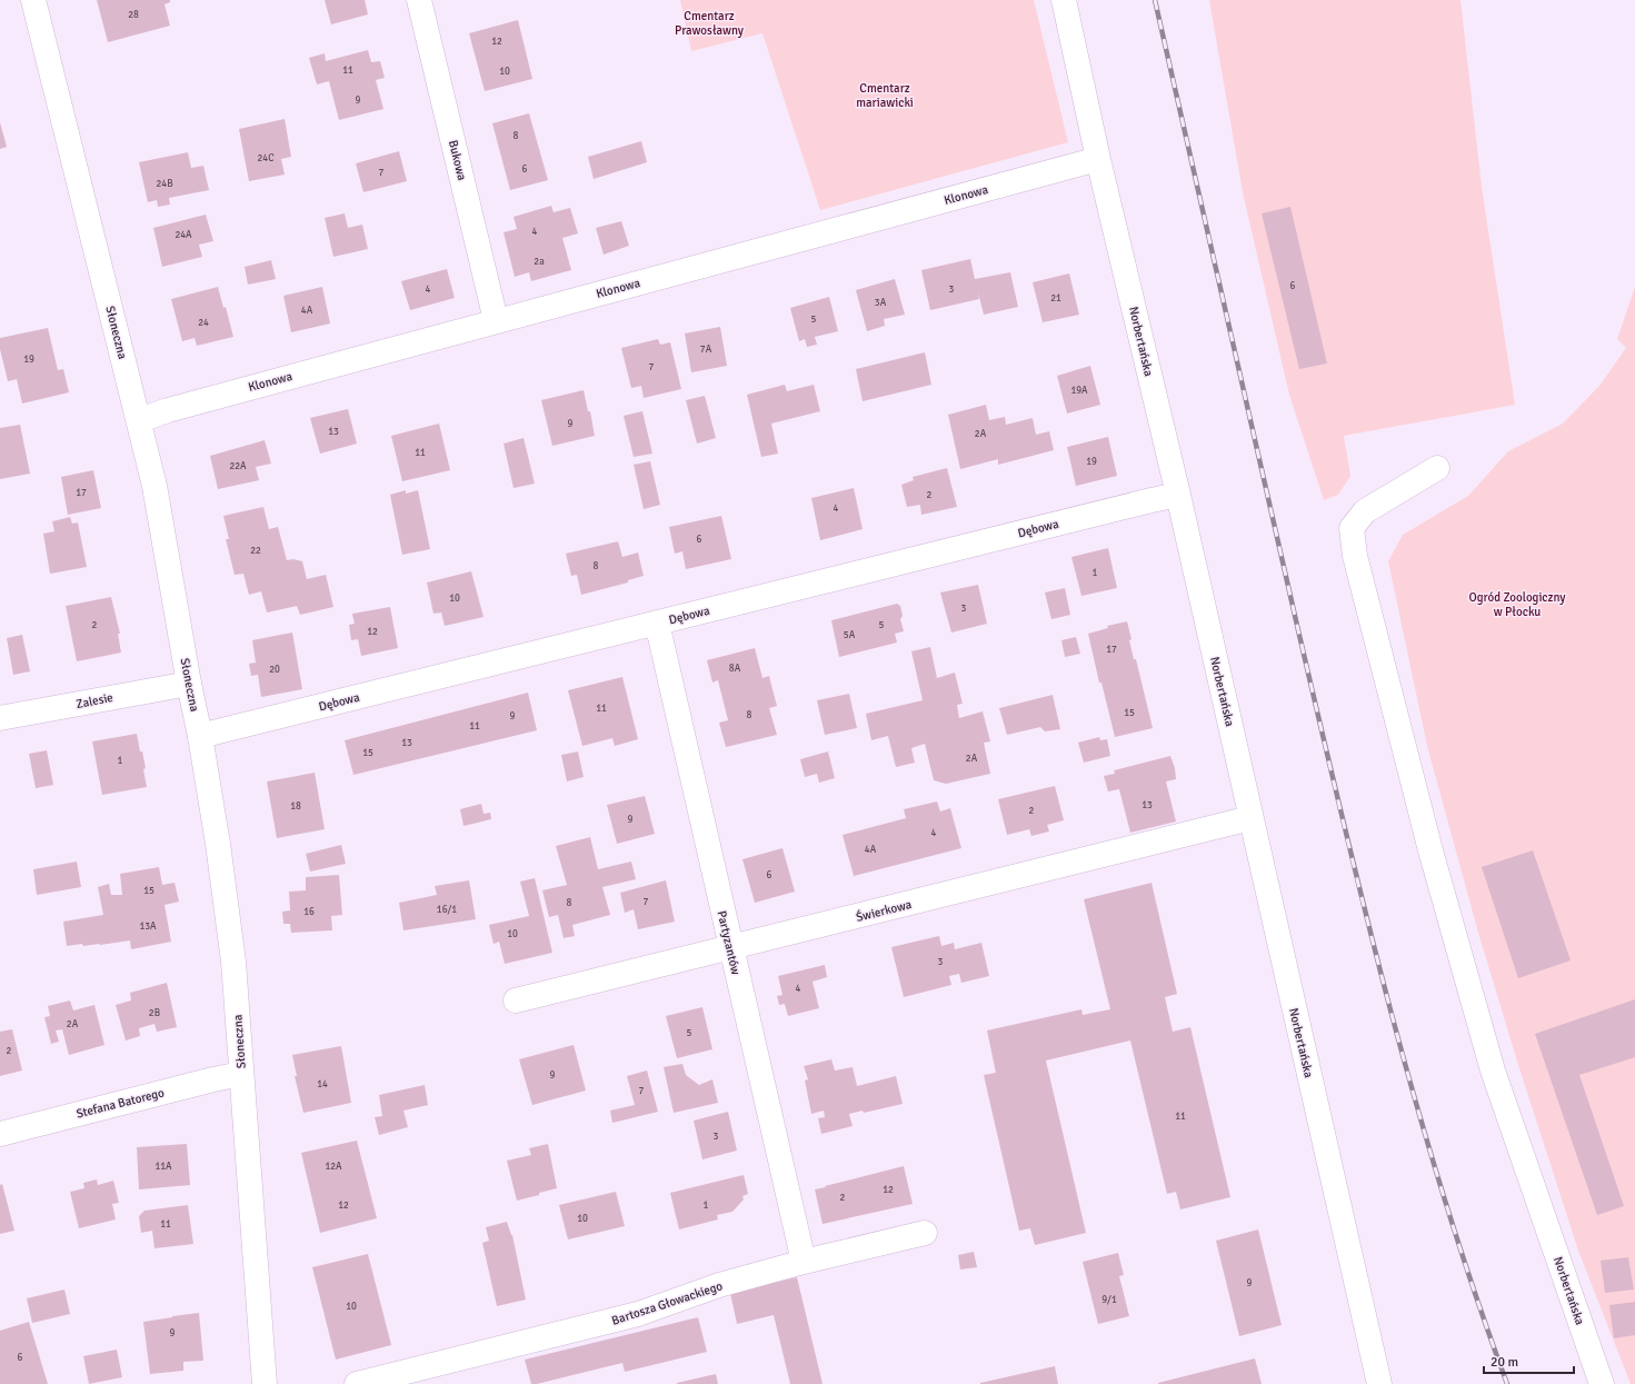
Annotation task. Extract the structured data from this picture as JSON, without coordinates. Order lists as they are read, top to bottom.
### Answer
{
  "streets": {
    "street": [
      "Bukowa",
      "Klonowa",
      "Słoneczna",
      "Norbertańska",
      "Dębowa",
      "Zalesie",
      "Świerkowa",
      "Partyzantów",
      "Stefana Batorego",
      "Bartosza Głowackiego"
    ]
  },
  "crossings": [
    ["Bukowa", "Klonowa"],
    ["Klonowa", "Słoneczna"],
    ["Klonowa", "Norbertańska"],
    ["Słoneczna", "Dębowa"],
    ["Słoneczna", "Zalesie"],
    ["Słoneczna", "Stefana Batorego"],
    ["Norbertańska", "Dębowa"],
    ["Norbertańska", "Świerkowa"],
    ["Dębowa", "Partyzantów"],
    ["Świerkowa", "Partyzantów"],
    ["Partyzantów", "Bartosza Głowackiego"]
  ],
  "parks": ["Cmentarz Prawosławny", "Cmentarz mariawicki", "Ogród Zoologiczny w Płocku"],
  "house_numbers": [
    "28",
    "12",
    "11",
    "10",
    "9",
    "8",
    "24C",
    "6",
    "7",
    "24B",
    "4",
    "24A",
    "2a",
    "6",
    "4",
    "3",
    "21",
    "3A",
    "4A",
    "5",
    "24",
    "7A",
    "19",
    "7",
    "19A",
    "9",
    "13",
    "2A",
    "11",
    "19",
    "22A",
    "17",
    "2",
    "4",
    "6",
    "22",
    "8",
    "1",
    "10",
    "3",
    "2",
    "5",
    "12",
    "5A",
    "17",
    "8A",
    "20",
    "11",
    "15",
    "8",
    "9",
    "11",
    "13",
    "15",
    "2A",
    "1",
    "13",
    "18",
    "2",
    "9",
    "4",
    "4A",
    "6",
    "15",
    "7",
    "8",
    "16/1",
    "16",
    "13A",
    "10",
    "3",
    "4",
    "2B",
    "2A",
    "5",
    "2",
    "9",
    "14",
    "7",
    "11",
    "3",
    "11A",
    "12A",
    "12",
    "2",
    "12",
    "1",
    "10",
    "11",
    "9",
    "9/1",
    "10",
    "9",
    "6"
  ],
  "scale_bar": "20 m"
}
